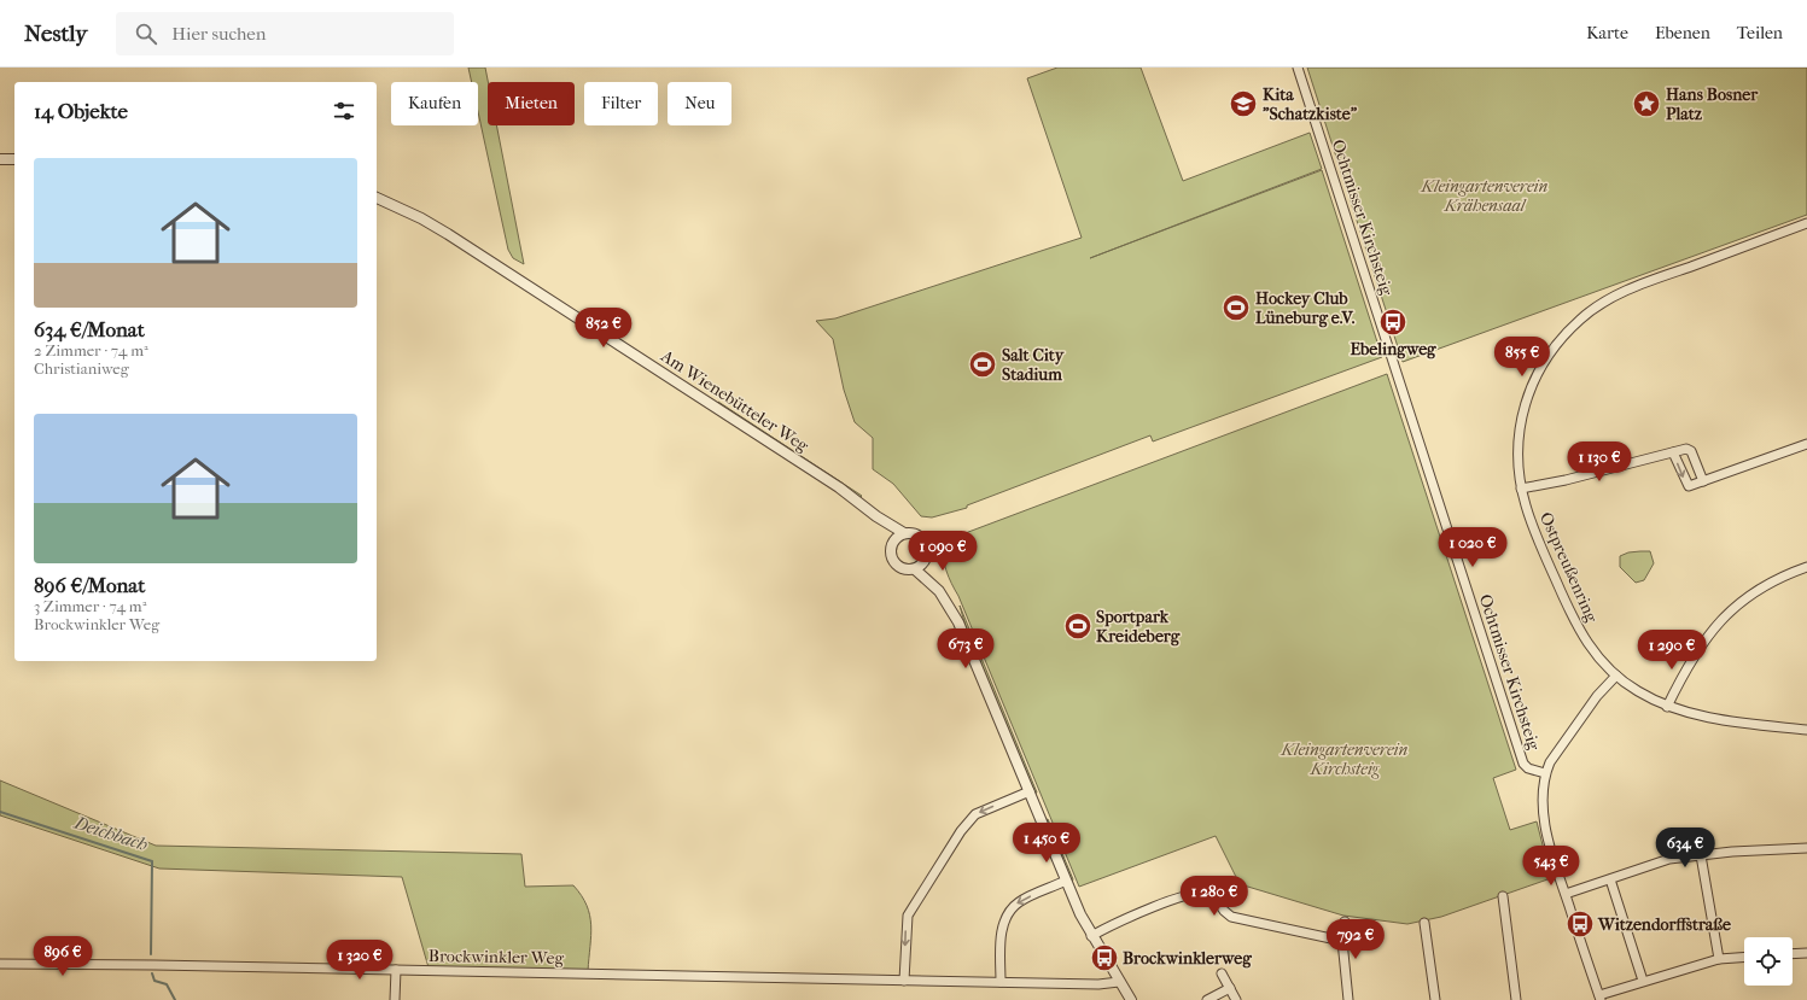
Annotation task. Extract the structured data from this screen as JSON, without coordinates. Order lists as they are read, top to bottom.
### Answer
{
  "streets": {
    "street": [
      "Ochtmisser Kirchsteig",
      "Am Wienebütteler Weg",
      "Ostpreußenring",
      "Brockwinkler Weg"
    ]
  },
  "crossings": [
    ["Am Wienebütteler Weg", "Brockwinkler Weg"]
  ],
  "water": ["Deichbach"],
  "parks": ["Kleingartenverein Krähensaal", "Kleingartenverein Kirchsteig"],
  "places": {
    "school or university": ["Kita \"Schatzkiste\""],
    "place": ["Hans Bosner Platz"],
    "sports": ["Hockey Club Lüneburg e.V.", "Salt City Stadium", "Sportpark Kreideberg"],
    "bus stop": ["Ebelingweg", "Witzendorffstraße", "Brockwinklerweg"]
  },
  "page": {
    "header": "Nestly",
    "search": "Hier suchen",
    "nav": ["Karte", "Ebenen", "Teilen"],
    "chip": [
      "Kaufen",
      "Mieten",
      "Filter",
      "Neu"
    ],
    "heading": "14 Objekte",
    "list": [
      {
        "name": "634 €/Monat",
        "note": "2 Zimmer · 74 m² · Christianiweg"
      },
      {
        "name": "896 €/Monat",
        "note": "3 Zimmer · 74 m² · Brockwinkler Weg"
      }
    ],
    "price": [
      "852 €",
      "855 €",
      "1 130 €",
      "1 020 €",
      "1 090 €",
      "673 €",
      "1 290 €",
      "1 450 €",
      "634 €",
      "543 €",
      "1 280 €",
      "792 €",
      "896 €",
      "1 320 €"
    ]
  }
}
